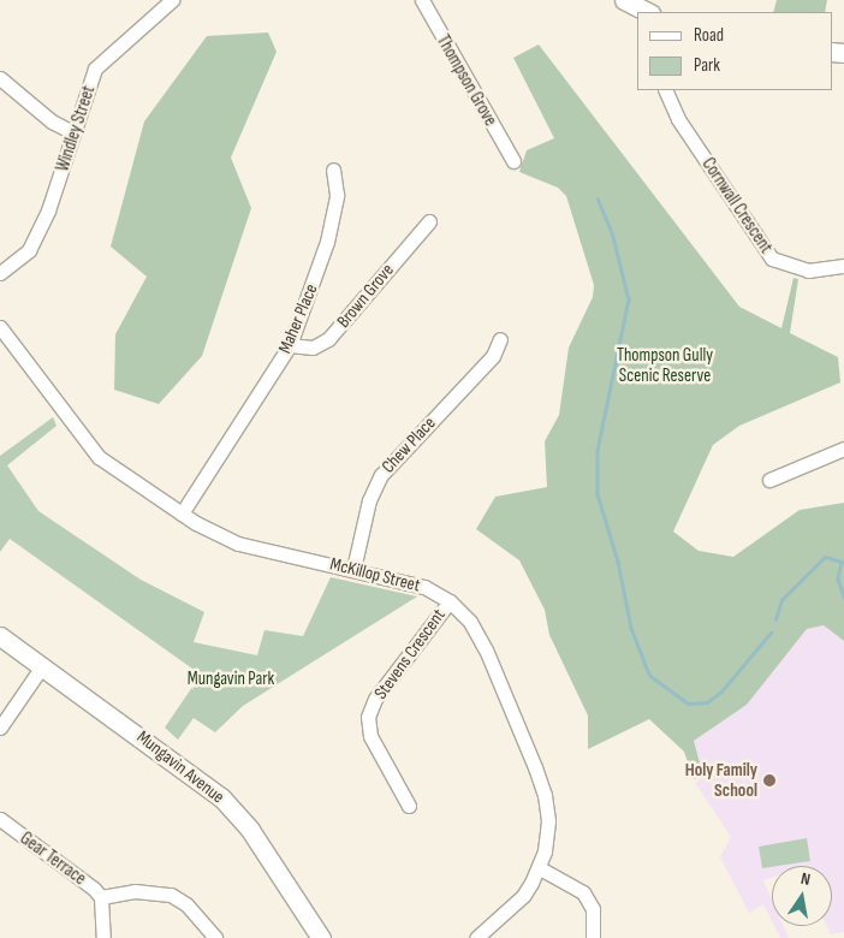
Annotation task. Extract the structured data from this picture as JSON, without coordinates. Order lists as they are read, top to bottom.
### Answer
{
  "streets": {
    "main road": ["Mungavin Avenue"],
    "street": [
      "Thompson Grove",
      "Windley Street",
      "Cornwall Crescent",
      "Brown Grove",
      "Maher Place",
      "Chew Place",
      "McKillop Street",
      "Stevens Crescent",
      "Gear Terrace"
    ]
  },
  "crossings": [
    ["Brown Grove", "Maher Place"],
    ["Maher Place", "McKillop Street"],
    ["Chew Place", "McKillop Street"],
    ["McKillop Street", "Stevens Crescent"]
  ],
  "parks": ["Thompson Gully Scenic Reserve", "Mungavin Park"],
  "places": ["Holy Family School"],
  "legend": ["Road", "Park"],
  "north": "top"
}
